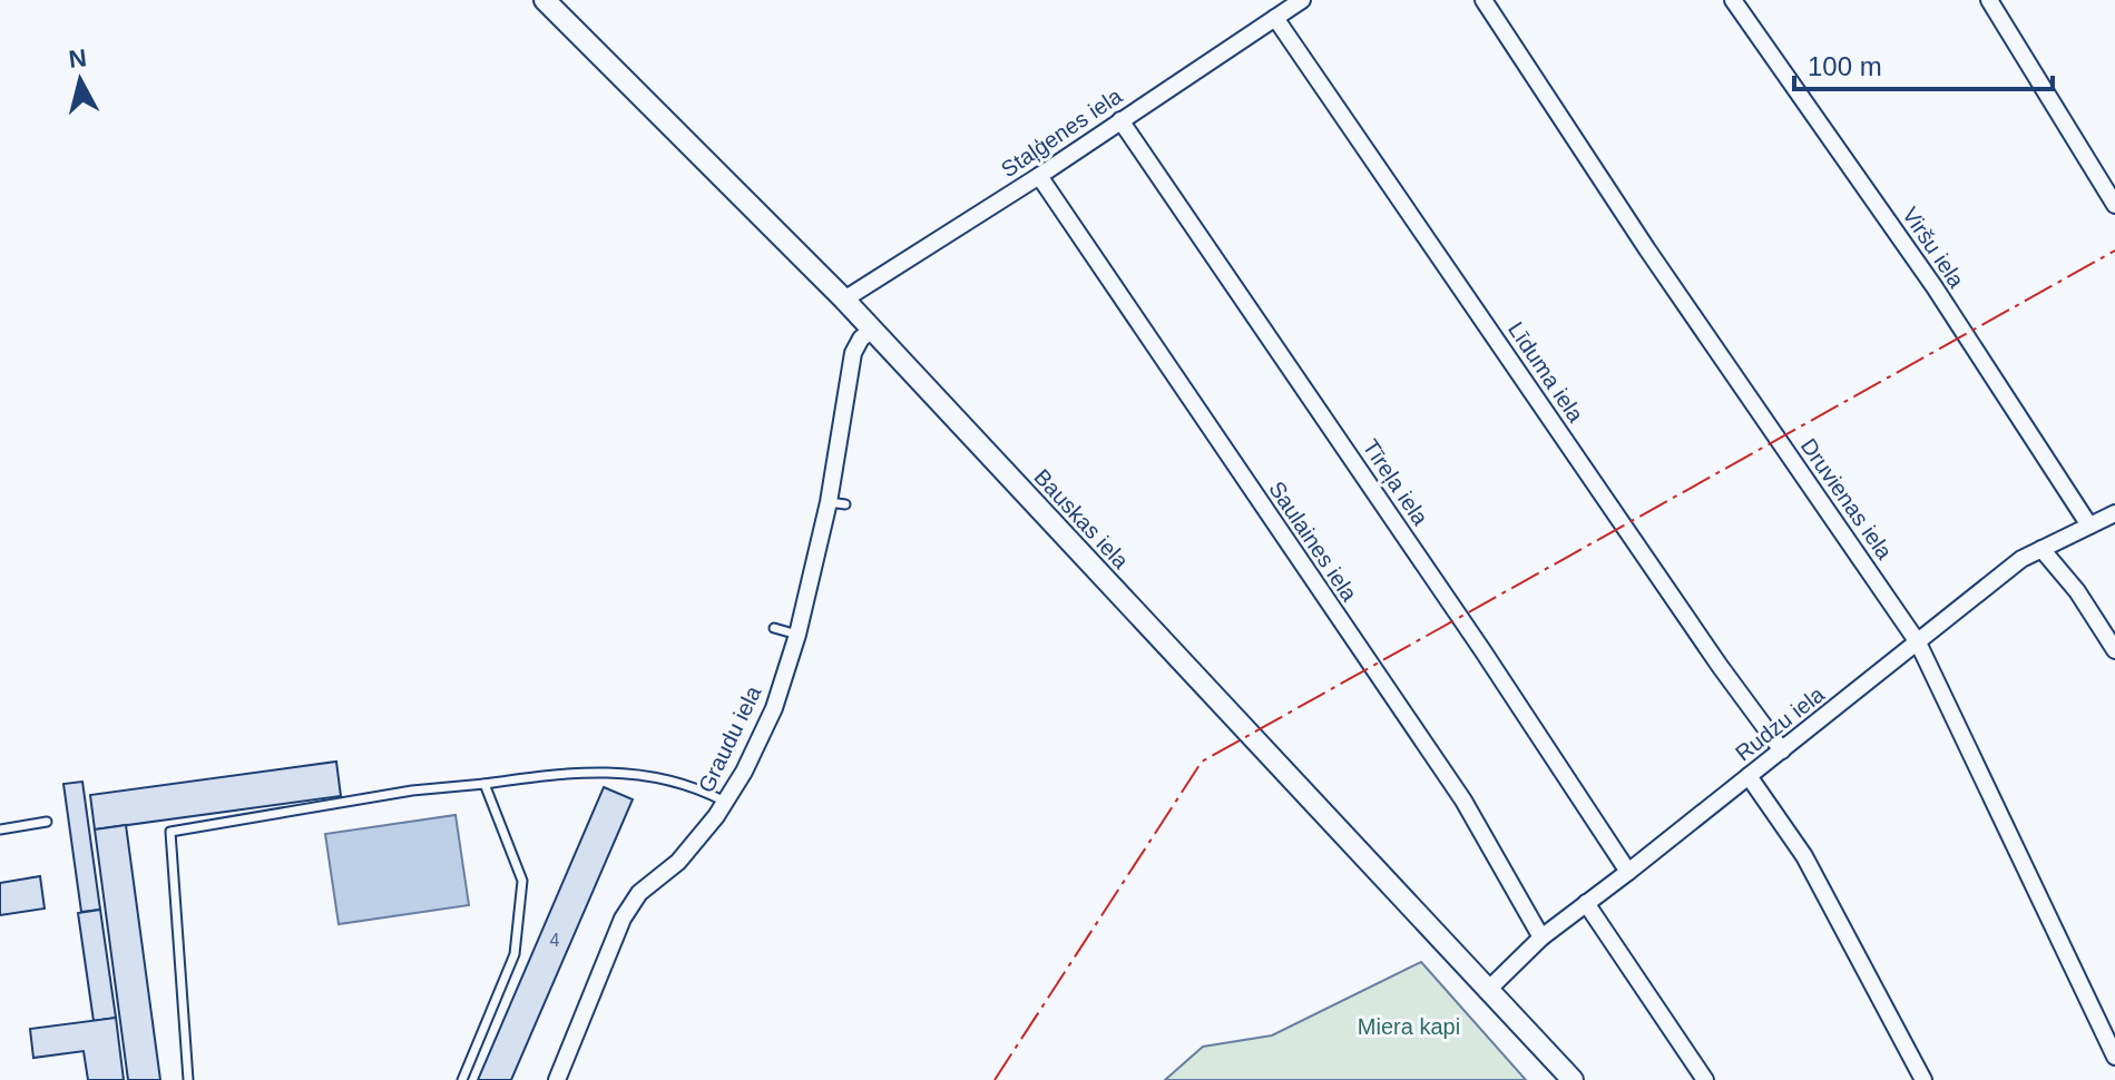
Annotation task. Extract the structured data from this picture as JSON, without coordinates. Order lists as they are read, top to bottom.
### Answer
{
  "streets": {
    "street": [
      "Staļģenes iela",
      "Viršu iela",
      "Līduma iela",
      "Tīreļa iela",
      "Druvienas iela",
      "Bauskas iela",
      "Saulaines iela",
      "Rudzu iela",
      "Graudu iela"
    ]
  },
  "crossings": [
    ["Staļģenes iela", "Līduma iela"],
    ["Staļģenes iela", "Tīreļa iela"],
    ["Staļģenes iela", "Bauskas iela"],
    ["Staļģenes iela", "Saulaines iela"],
    ["Viršu iela", "Rudzu iela"],
    ["Līduma iela", "Rudzu iela"],
    ["Tīreļa iela", "Rudzu iela"],
    ["Druvienas iela", "Rudzu iela"],
    ["Bauskas iela", "Rudzu iela"],
    ["Bauskas iela", "Graudu iela"],
    ["Saulaines iela", "Rudzu iela"]
  ],
  "parks": ["Miera kapi"],
  "house_numbers": ["4"],
  "scale_bar": "100 m",
  "north": "top"
}
